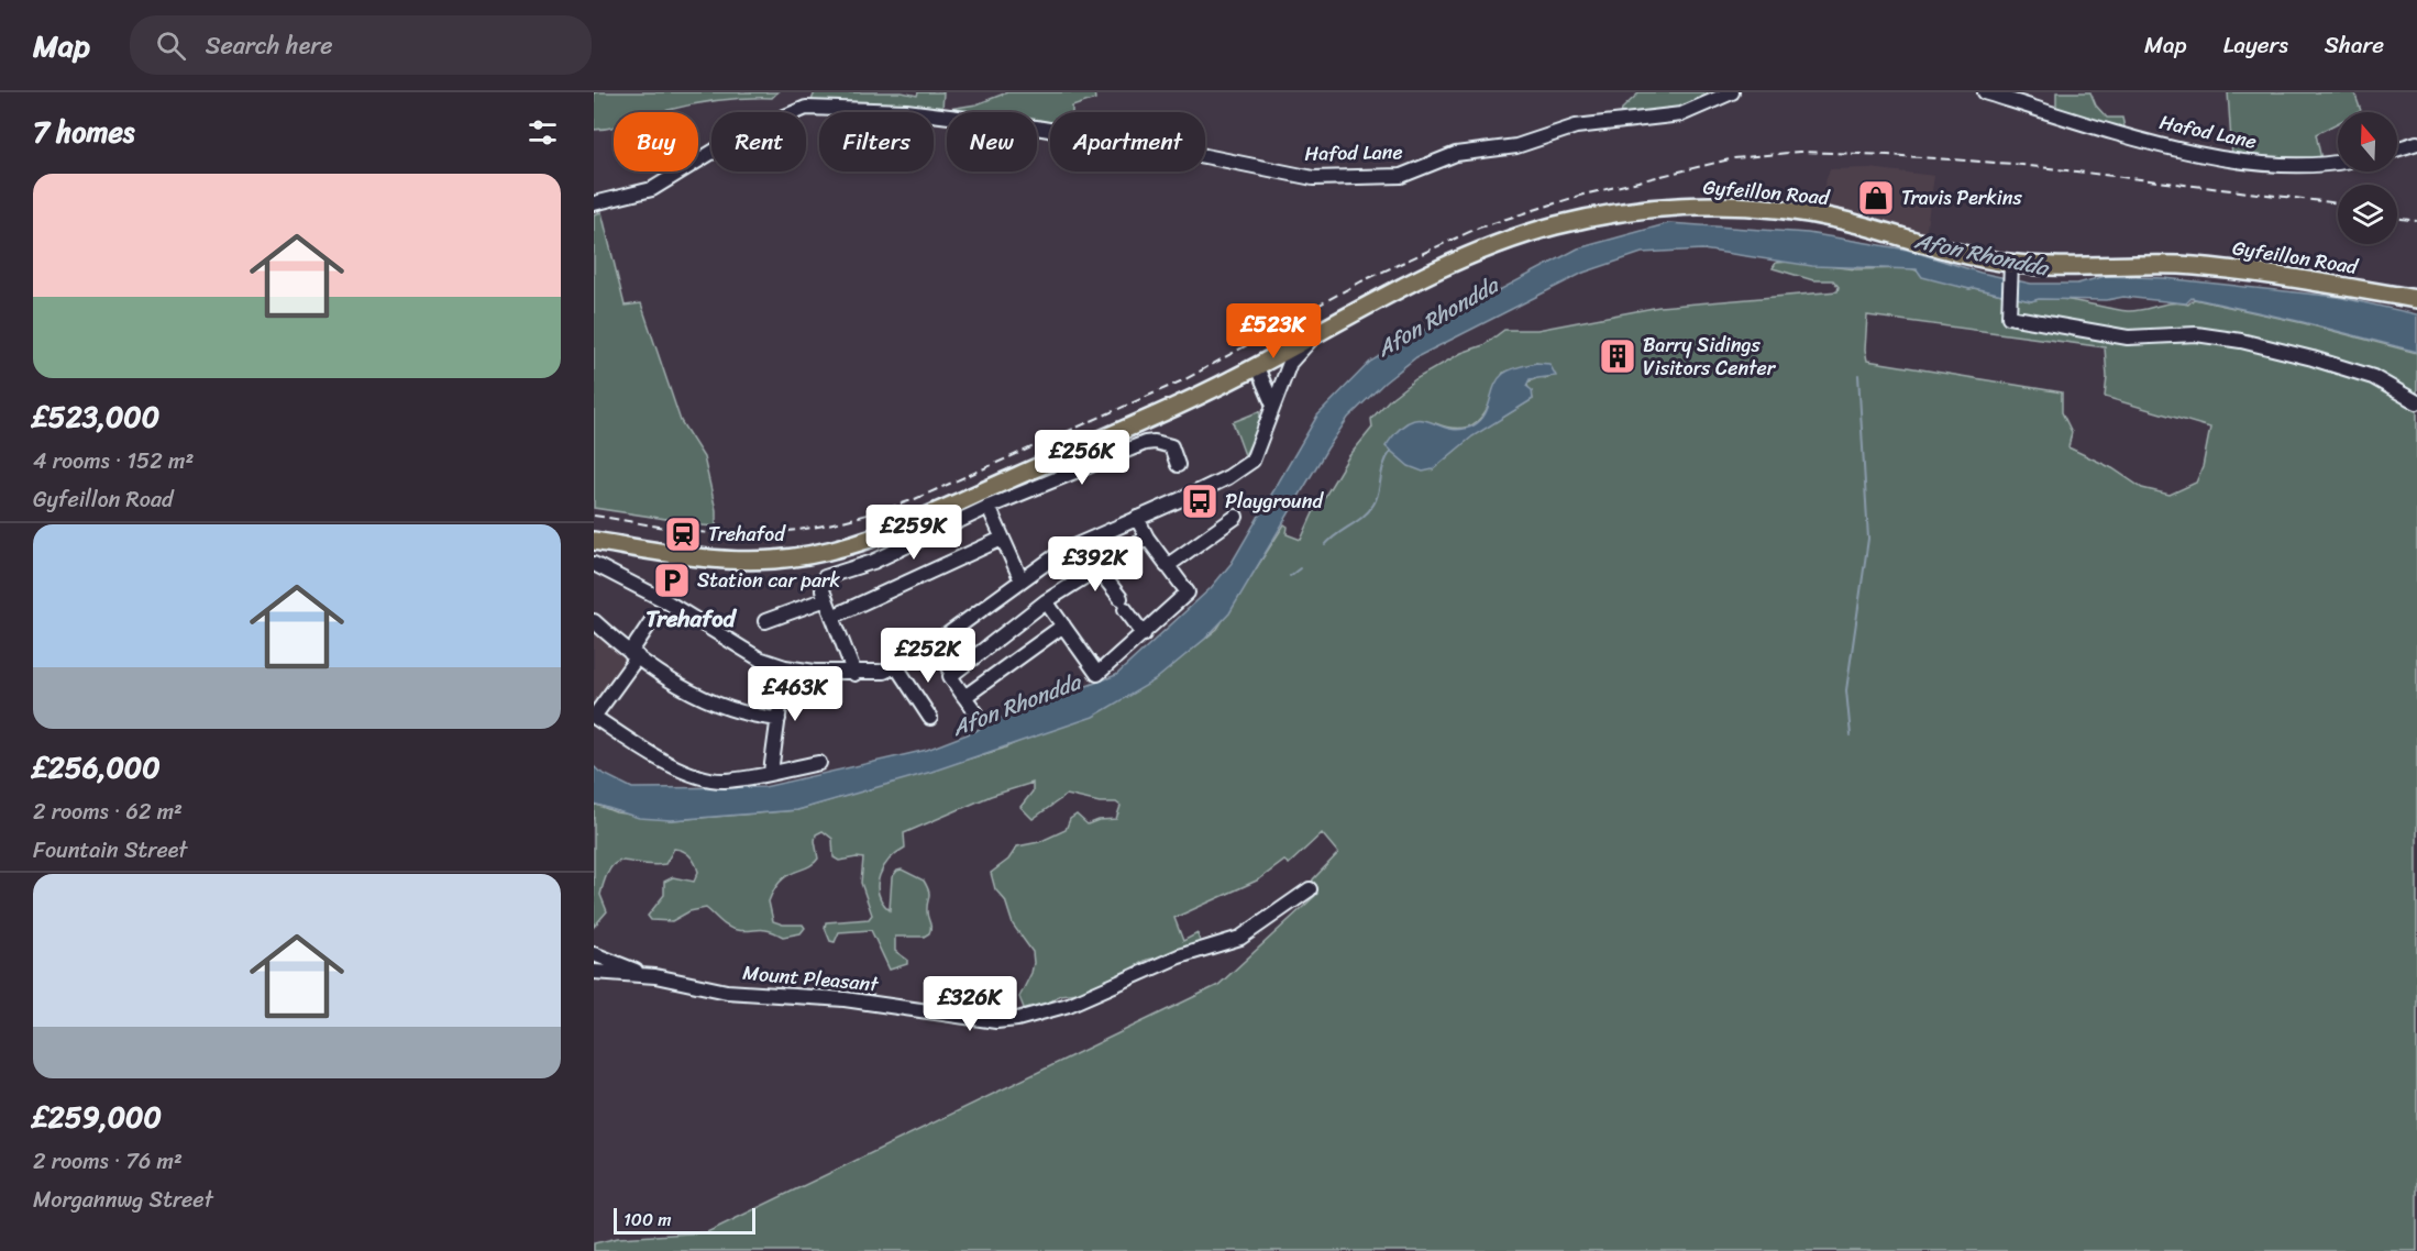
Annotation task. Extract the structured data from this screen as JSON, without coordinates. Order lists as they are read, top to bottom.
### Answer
{
  "streets": {
    "main road": ["Gyfeillon Road"],
    "street": ["Hafod Lane", "Mount Pleasant"]
  },
  "districts": ["Trehafod"],
  "water": ["Afon Rhondda"],
  "places": {
    "shop": ["Travis Perkins"],
    "building": ["Barry Sidings Visitors Center"],
    "bus stop": ["Playground"],
    "station": ["Trehafod"],
    "parking": ["Station car park"]
  },
  "scale_bar": "100 m",
  "north": "top",
  "page": {
    "header": "Map",
    "search": "Search here",
    "nav": ["Map", "Layers", "Share"],
    "heading": "7 homes",
    "chip": [
      "Buy",
      "Rent",
      "Filters",
      "New",
      "Apartment"
    ],
    "list": [
      {
        "name": "£523,000",
        "note": "4 rooms · 152 m² · Gyfeillon Road"
      },
      {
        "name": "£256,000",
        "note": "2 rooms · 62 m² · Fountain Street"
      },
      {
        "name": "£259,000",
        "note": "2 rooms · 76 m² · Morgannwg Street"
      }
    ],
    "price": [
      "£523K",
      "£256K",
      "£259K",
      "£392K",
      "£252K",
      "£463K",
      "£326K"
    ],
    "scale": "100 m"
  }
}
